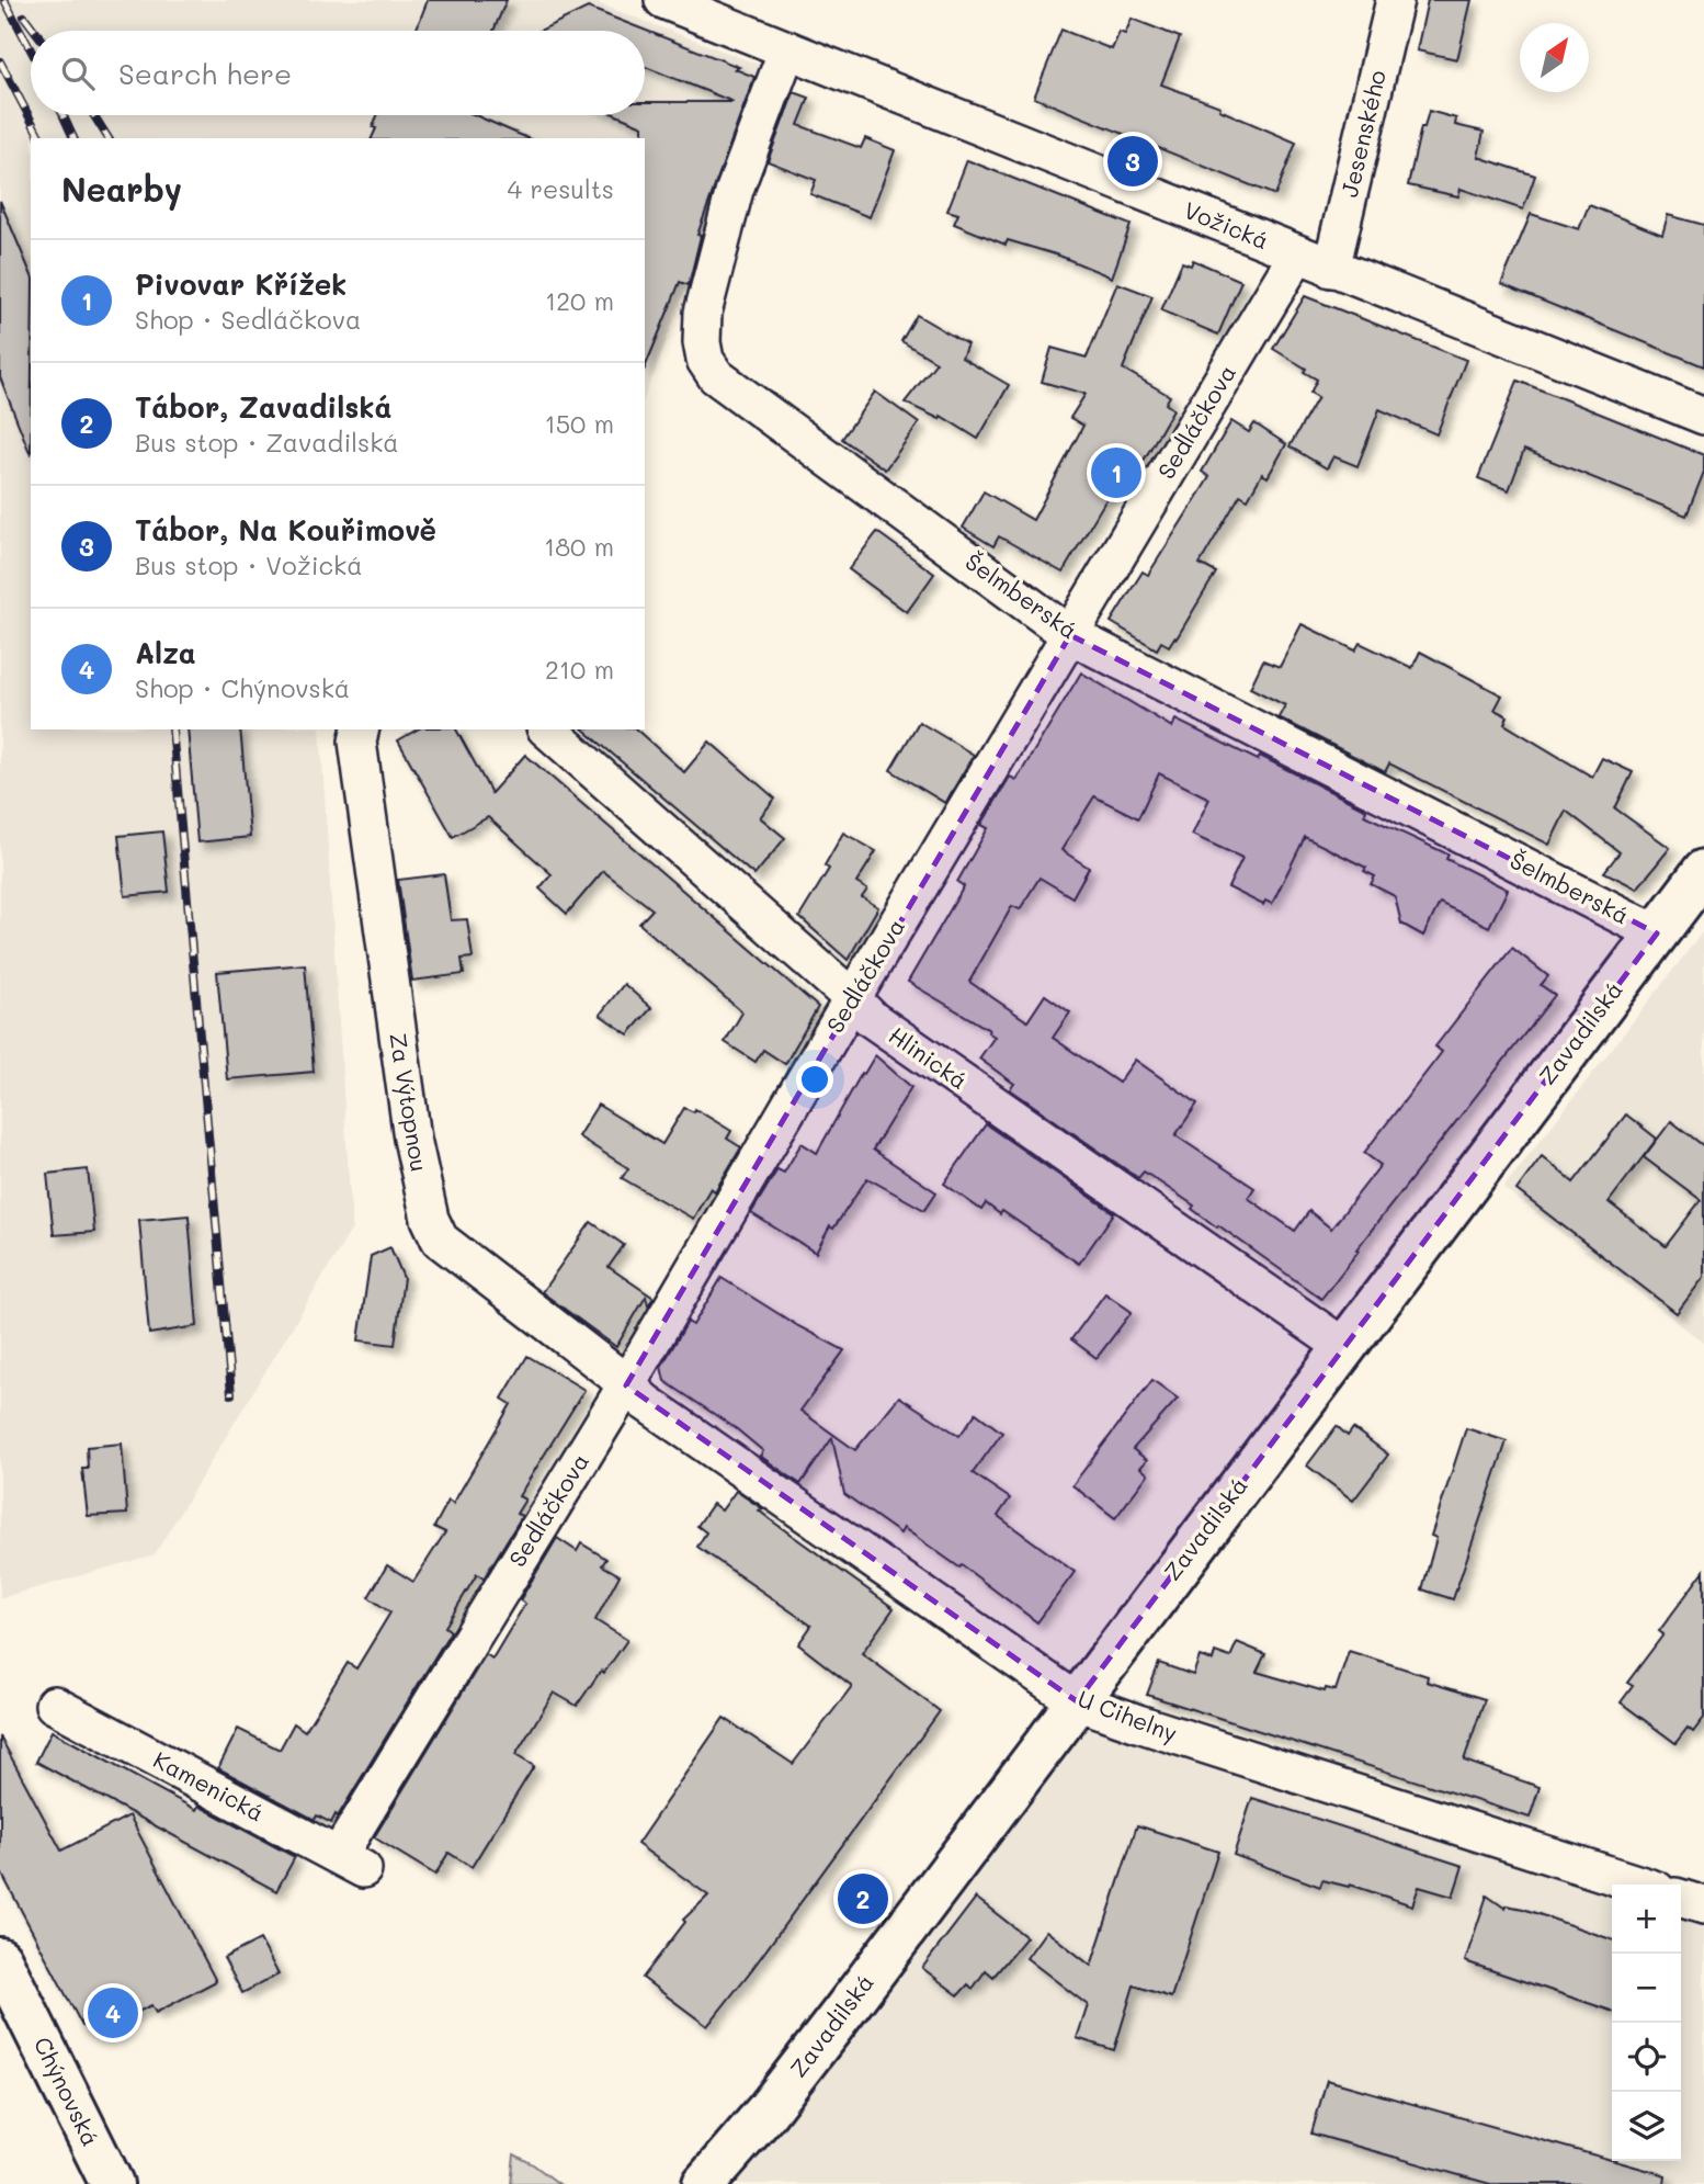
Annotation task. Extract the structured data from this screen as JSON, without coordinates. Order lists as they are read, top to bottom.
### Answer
{
  "streets": {
    "main road": ["Zavadilská", "Chýnovská"],
    "street": [
      "Jesenského",
      "Vožická",
      "Sedláčkova",
      "Šelmberská",
      "Hlinická",
      "Za Výtopnou",
      "U Cihelny",
      "Kamenická"
    ]
  },
  "crossings": [
    ["Jesenského", "Vožická"],
    ["Vožická", "Sedláčkova"],
    ["Vožická", "Šelmberská"],
    ["Sedláčkova", "Šelmberská"],
    ["Sedláčkova", "Hlinická"],
    ["Sedláčkova", "Za Výtopnou"],
    ["Sedláčkova", "U Cihelny"],
    ["Sedláčkova", "Kamenická"],
    ["Šelmberská", "Zavadilská"],
    ["Zavadilská", "Hlinická"],
    ["Zavadilská", "U Cihelny"],
    ["Za Výtopnou", "U Cihelny"]
  ],
  "north": "top right",
  "page": {
    "search": "Search here",
    "pins": [
      "3",
      "1",
      "2",
      "4"
    ],
    "heading": ["Nearby", "4 results"],
    "list": [
      {
        "mark": "1",
        "name": "Pivovar Křížek",
        "note": "Shop · Sedláčkova",
        "value": "120 m"
      },
      {
        "mark": "2",
        "name": "Tábor, Zavadilská",
        "note": "Bus stop · Zavadilská",
        "value": "150 m"
      },
      {
        "mark": "3",
        "name": "Tábor, Na Kouřimově",
        "note": "Bus stop · Vožická",
        "value": "180 m"
      },
      {
        "mark": "4",
        "name": "Alza",
        "note": "Shop · Chýnovská",
        "value": "210 m"
      }
    ],
    "map_buttons": ["+", "−"]
  }
}
